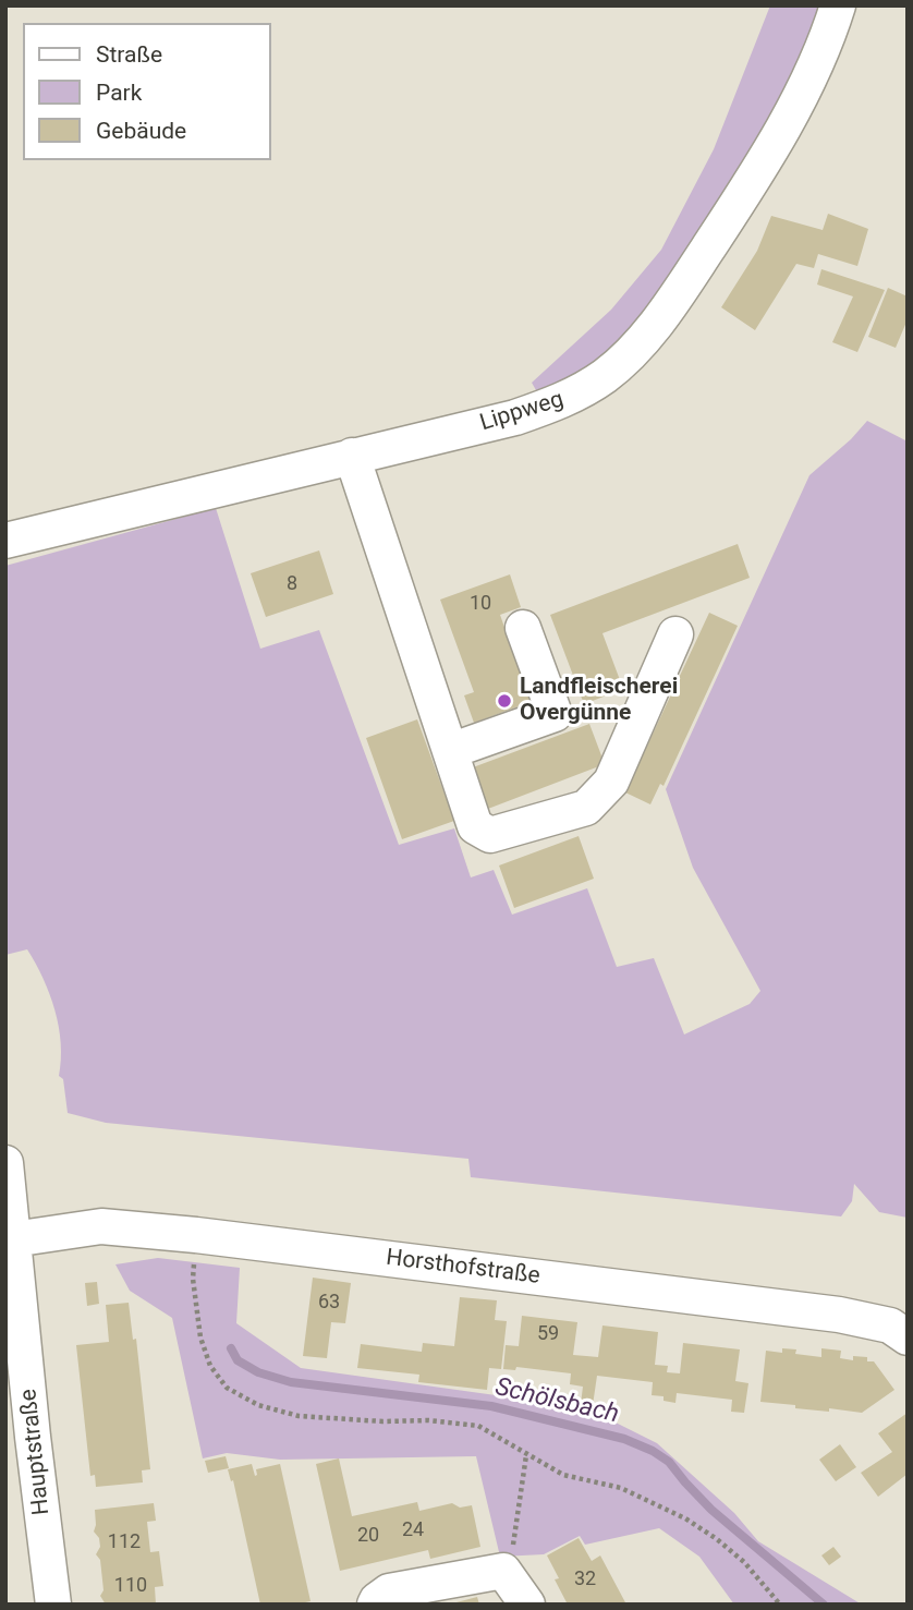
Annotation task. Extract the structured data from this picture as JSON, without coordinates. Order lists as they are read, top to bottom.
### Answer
{
  "streets": {
    "street": ["Lippweg", "Horsthofstraße", "Hauptstraße"]
  },
  "crossings": [
    ["Horsthofstraße", "Hauptstraße"]
  ],
  "water": ["Schölsbach"],
  "places": ["Landfleischerei Overgünne"],
  "house_numbers": [
    "8",
    "10",
    "63",
    "59",
    "24",
    "20",
    "112",
    "32",
    "110"
  ],
  "legend": ["Straße", "Park", "Gebäude"]
}
